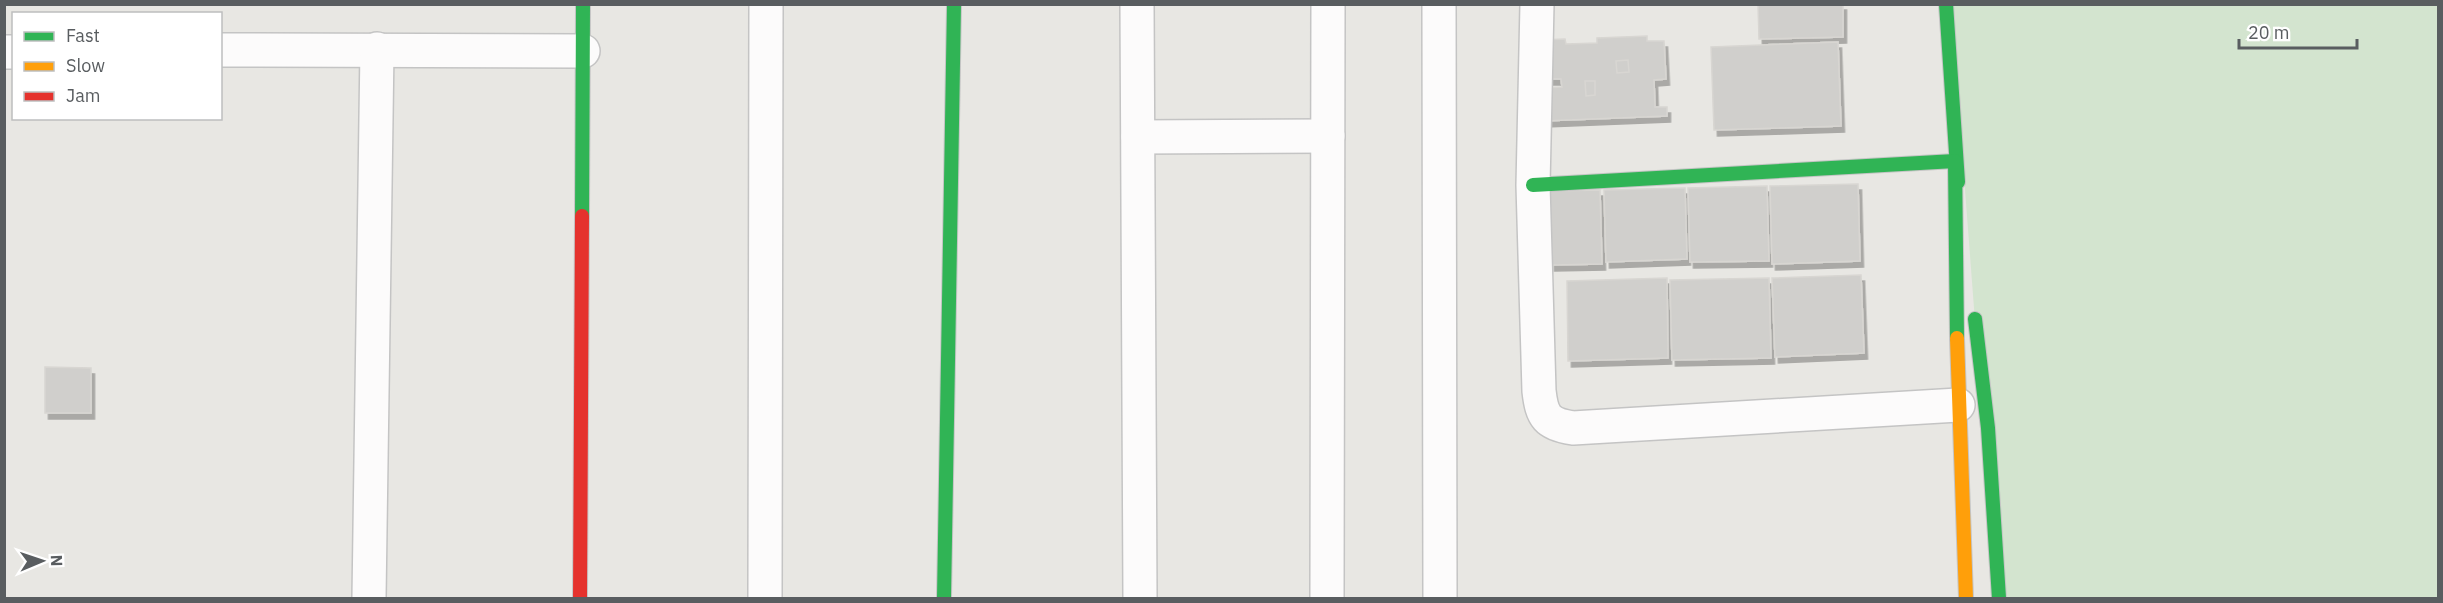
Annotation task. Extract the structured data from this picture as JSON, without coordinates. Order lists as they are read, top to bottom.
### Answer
{
  "legend": ["Fast", "Slow", "Jam"],
  "scale_bar": "20 m",
  "north": "right"
}
